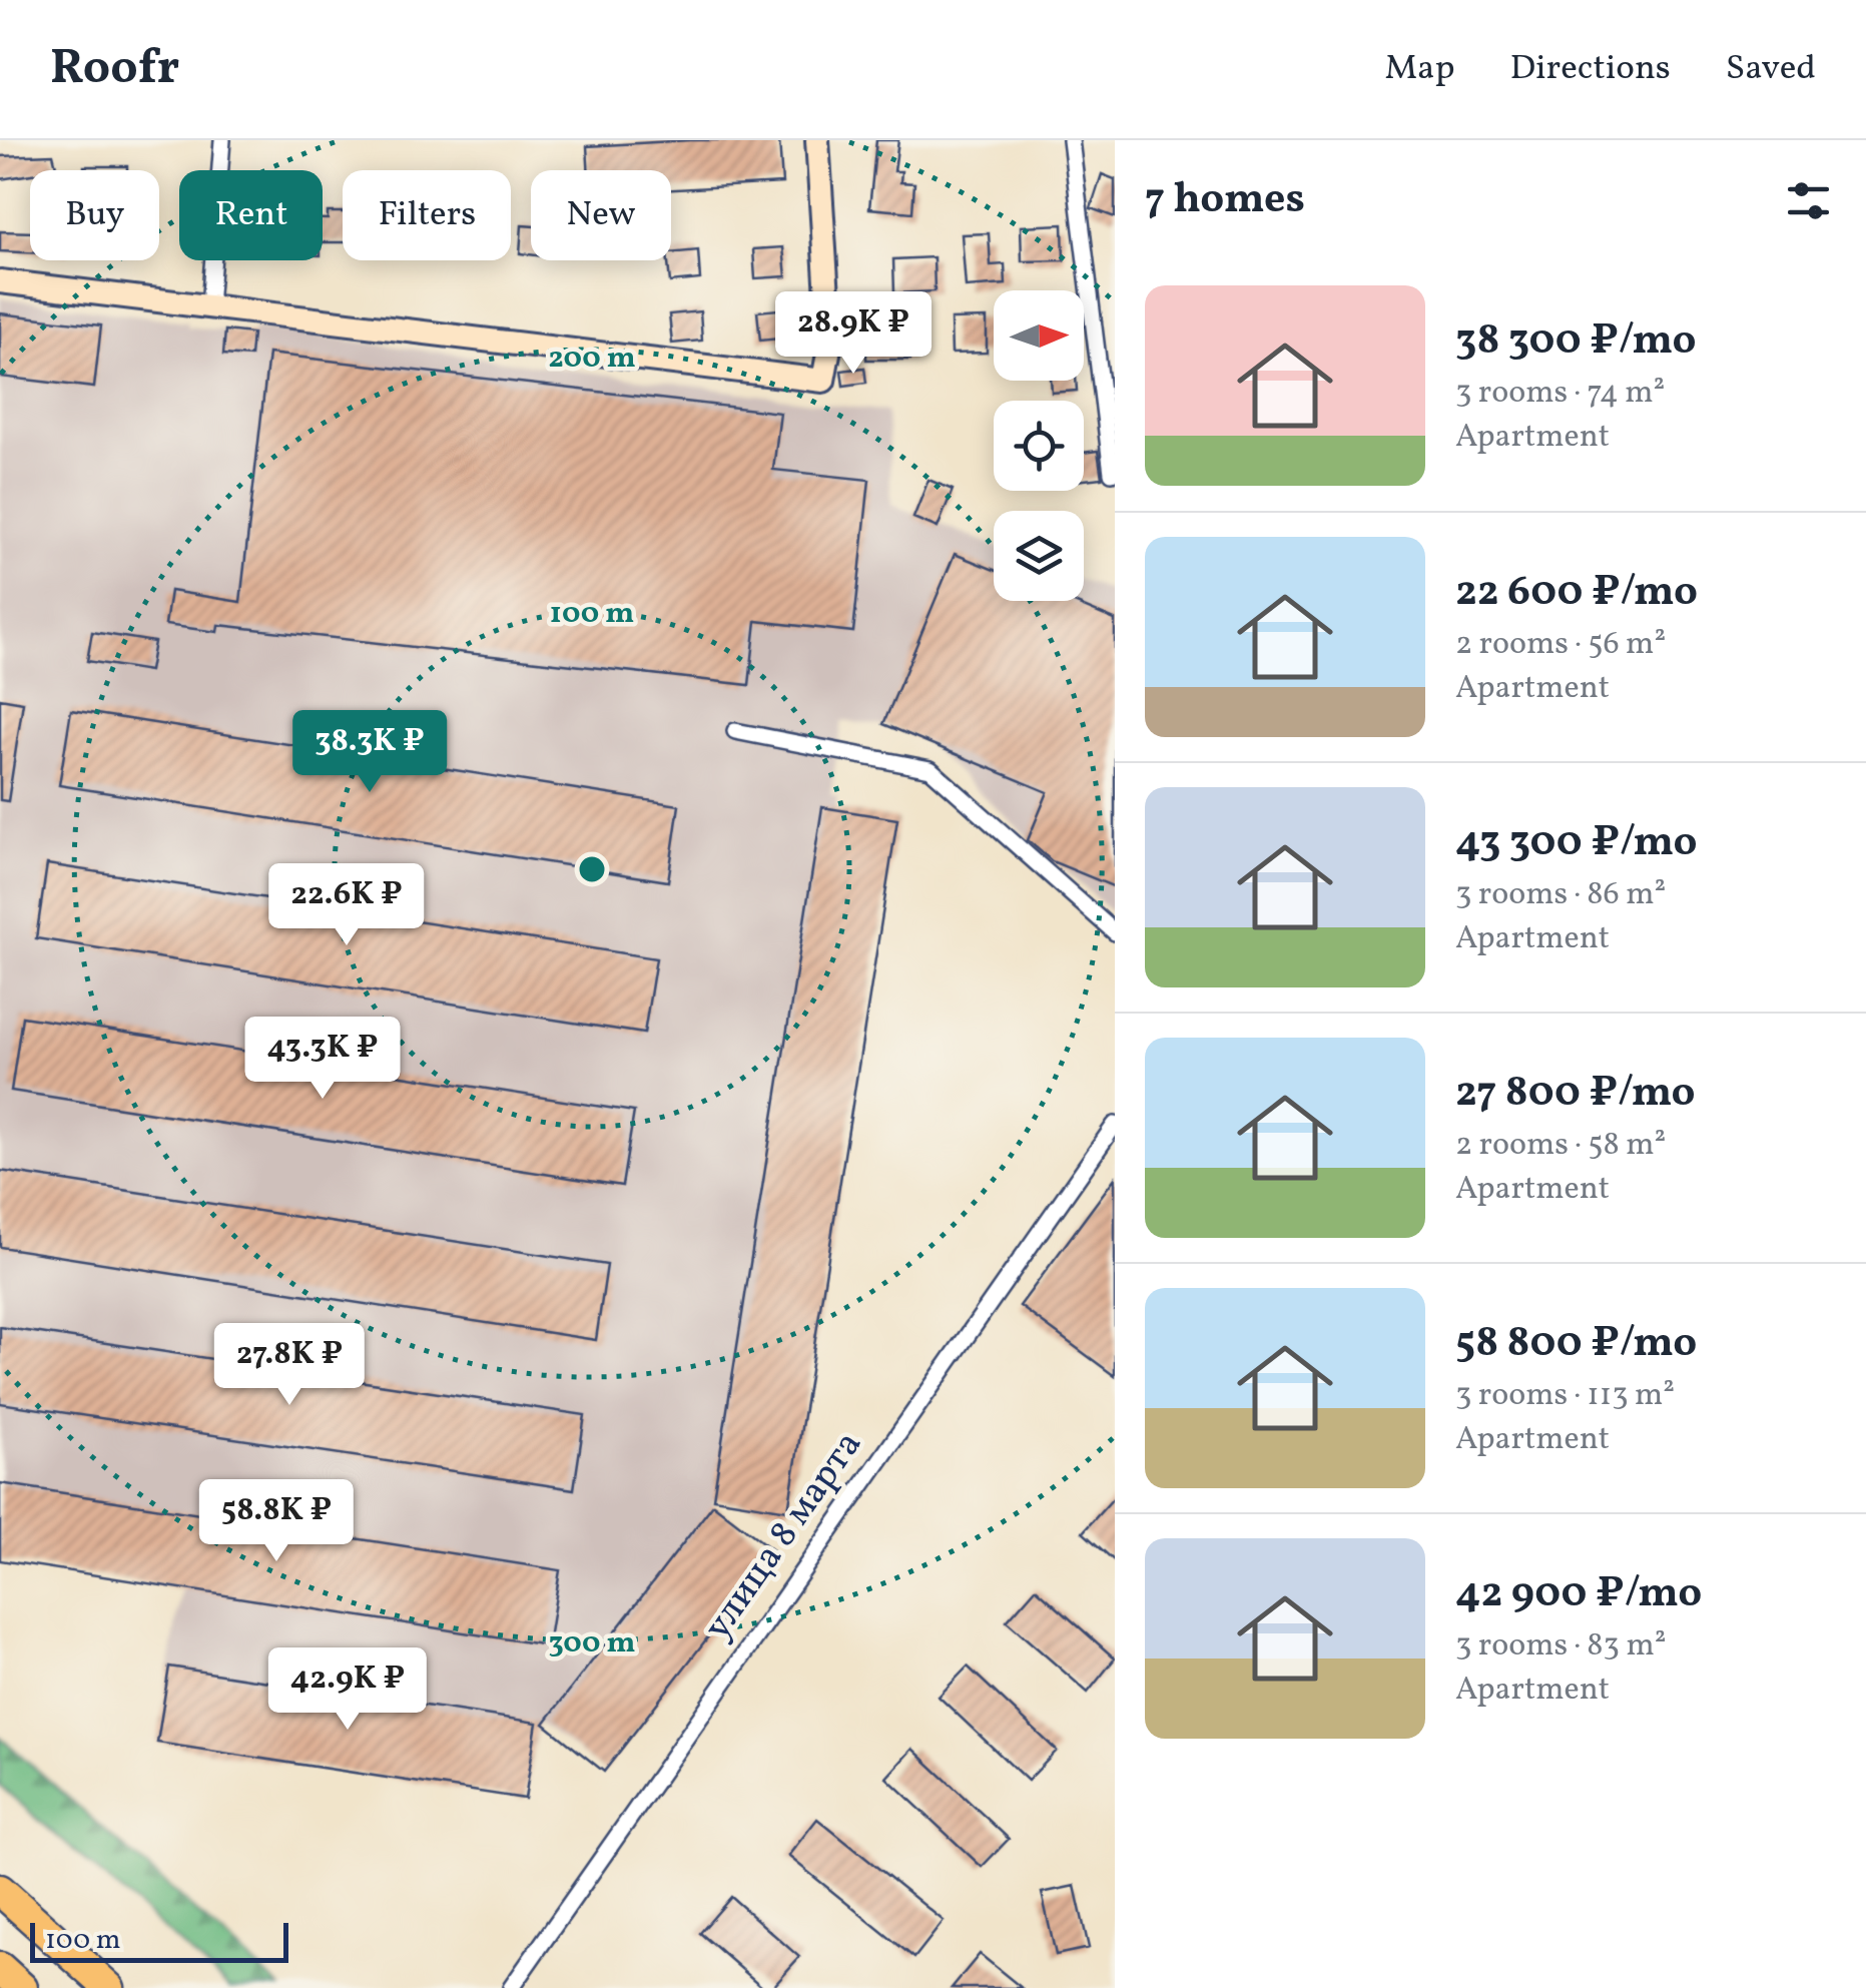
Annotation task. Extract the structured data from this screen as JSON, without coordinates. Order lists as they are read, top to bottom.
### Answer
{
  "streets": {
    "street": ["улица 8 марта"]
  },
  "scale_bar": "100 m",
  "north": "right",
  "page": {
    "header": "Roofr",
    "nav": ["Map", "Directions", "Saved"],
    "heading": "7 homes",
    "chip": [
      "Buy",
      "Rent",
      "Filters",
      "New"
    ],
    "list": [
      {
        "name": "38 300 ₽/mo",
        "note": "3 rooms · 74 m² · Apartment"
      },
      {
        "name": "22 600 ₽/mo",
        "note": "2 rooms · 56 m² · Apartment"
      },
      {
        "name": "43 300 ₽/mo",
        "note": "3 rooms · 86 m² · Apartment"
      },
      {
        "name": "27 800 ₽/mo",
        "note": "2 rooms · 58 m² · Apartment"
      },
      {
        "name": "58 800 ₽/mo",
        "note": "3 rooms · 113 m² · Apartment"
      },
      {
        "name": "42 900 ₽/mo",
        "note": "3 rooms · 83 m² · Apartment"
      }
    ],
    "price": [
      "28.9K ₽",
      "38.3K ₽",
      "22.6K ₽",
      "43.3K ₽",
      "27.8K ₽",
      "58.8K ₽",
      "42.9K ₽"
    ],
    "scale": "100 m"
  },
  "rings": ["200 m", "100 m", "300 m"]
}
